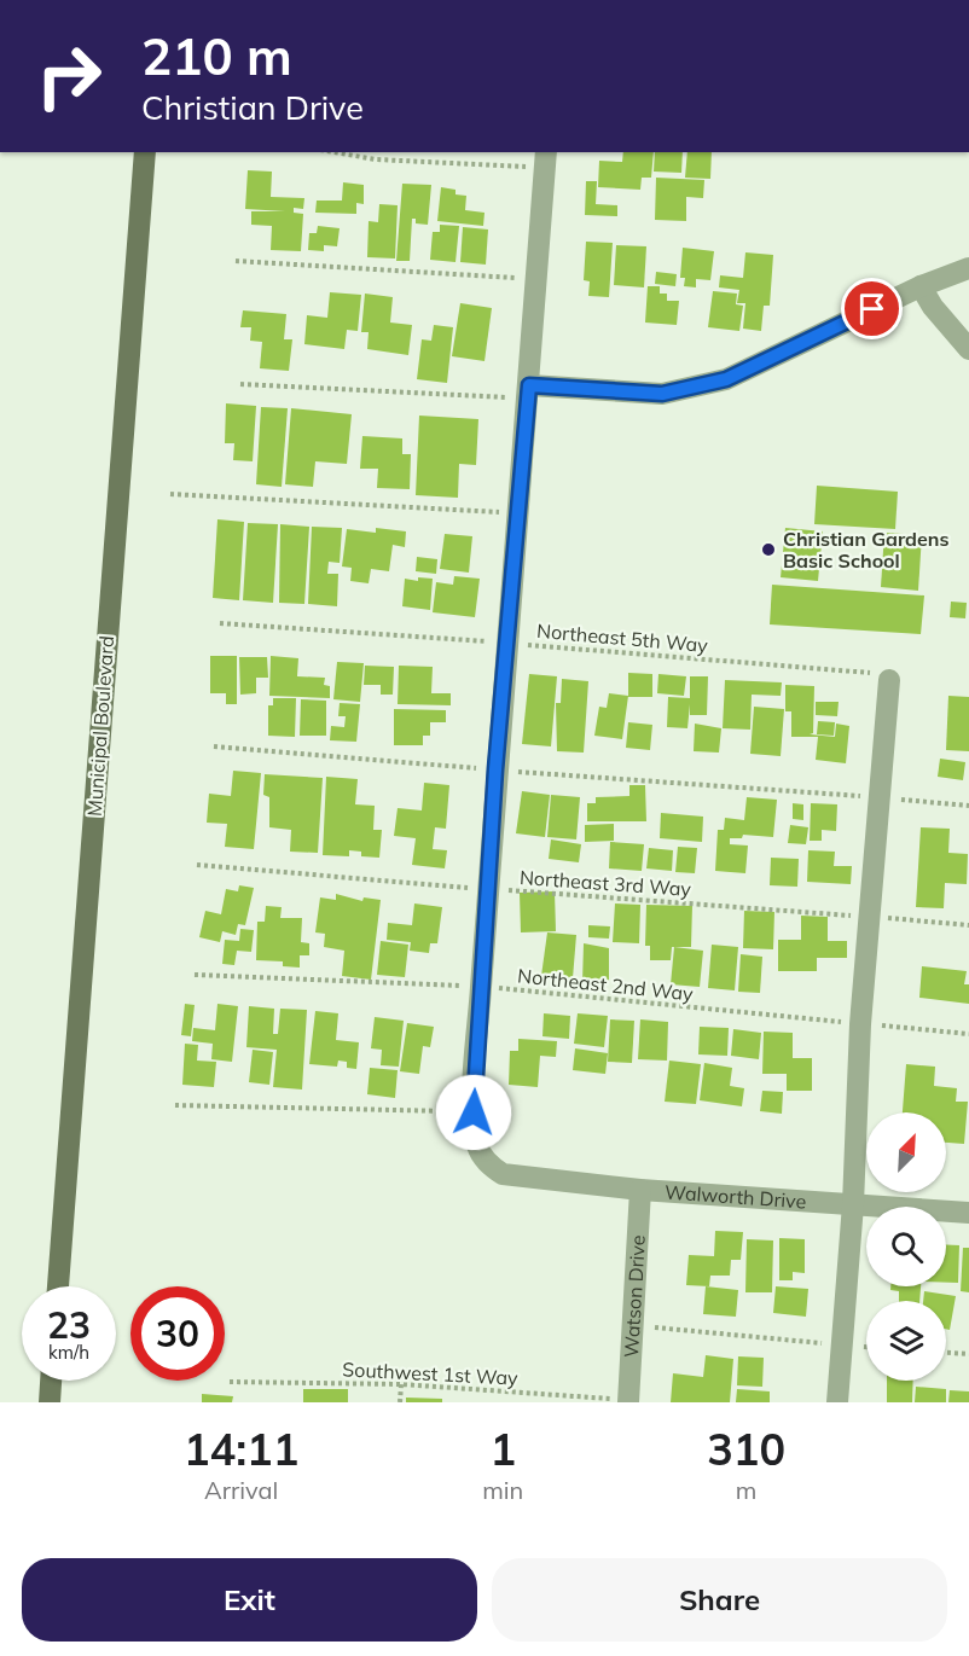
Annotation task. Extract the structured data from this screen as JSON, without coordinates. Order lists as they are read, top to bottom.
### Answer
{
  "streets": {
    "main road": ["Municipal Boulevard"],
    "street": ["Walworth Drive", "Watson Drive"],
    "path": [
      "Northeast 5th Way",
      "Northeast 3rd Way",
      "Northeast 2nd Way",
      "Southwest 1st Way"
    ]
  },
  "crossings": [
    ["Walworth Drive", "Watson Drive"],
    ["Watson Drive", "Southwest 1st Way"]
  ],
  "places": ["Christian Gardens Basic School"],
  "north": "top right",
  "page": {
    "turn": ["210 m", "Christian Drive"],
    "speed": "23 km/h",
    "limit": "30",
    "eta": [
      "14:11",
      "Arrival",
      "1",
      "min",
      "310",
      "m"
    ],
    "buttons": ["Exit", "Share"]
  }
}
